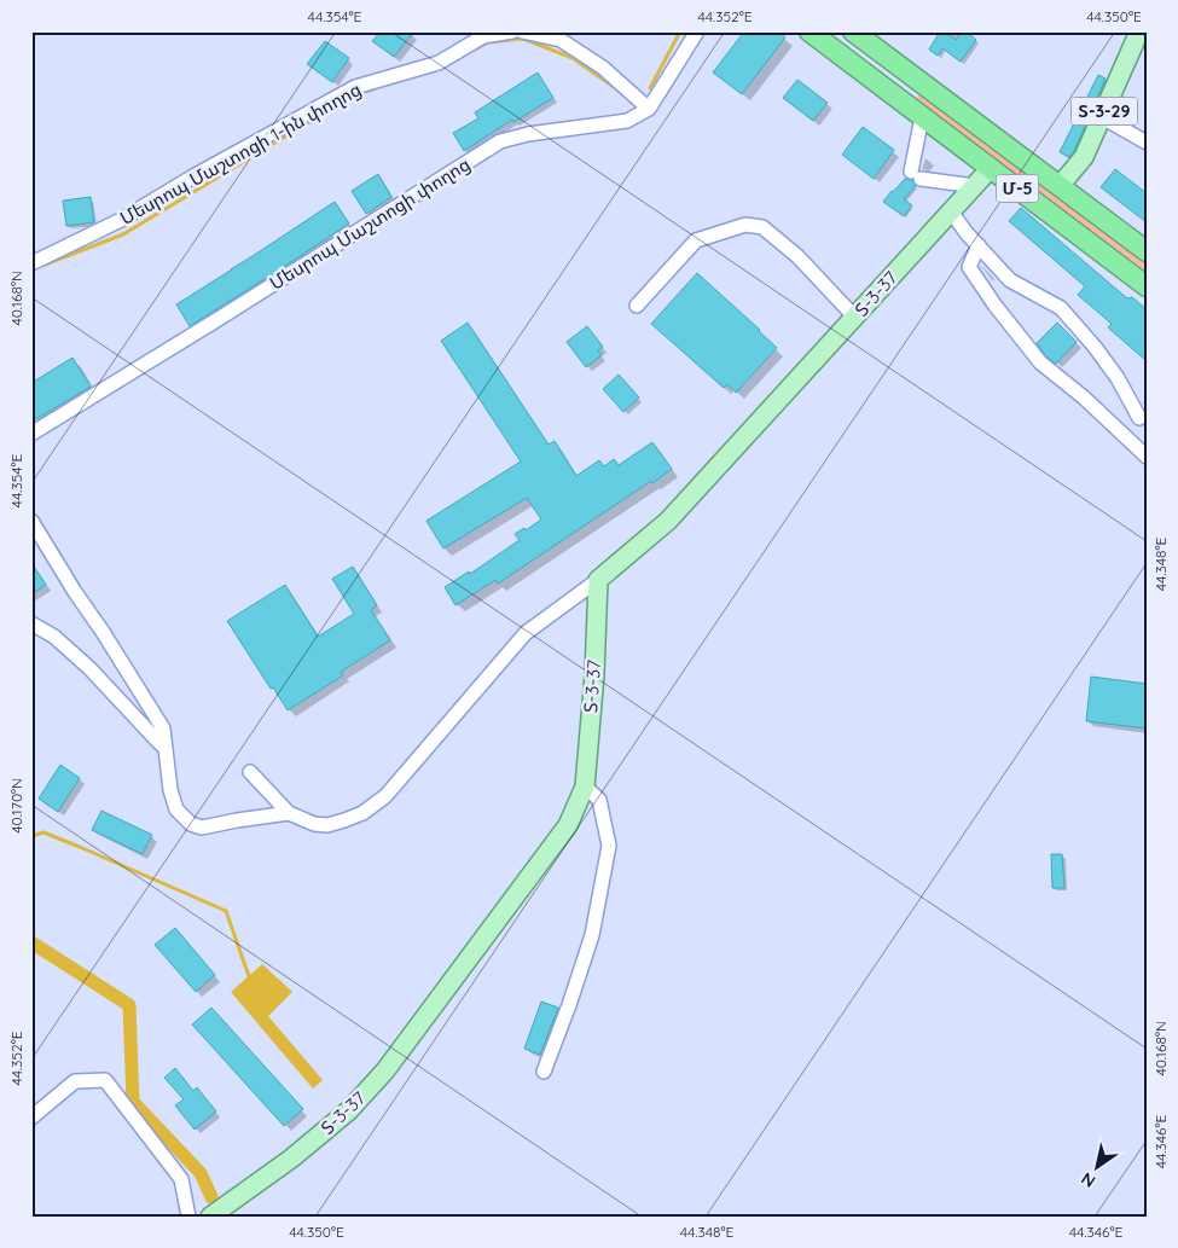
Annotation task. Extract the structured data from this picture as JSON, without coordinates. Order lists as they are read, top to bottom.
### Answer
{
  "streets": {
    "highway": ["Մ-5"],
    "main road": ["Տ-3-29", "Տ-3-37"],
    "street": ["Մեսրոպ Մաշտոցի 1-ին փողոց", "Մեսրոպ Մաշտոցի փողոց"]
  },
  "crossings": [
    ["Տ-3-29", "Մ-5"],
    ["Մ-5", "Տ-3-37"]
  ],
  "north": "bottom left",
  "coordinates": [
    "44.354°E",
    "44.352°E",
    "44.350°E",
    "40.168°N",
    "44.348°E",
    "40.170°N",
    "44.346°E"
  ]
}
